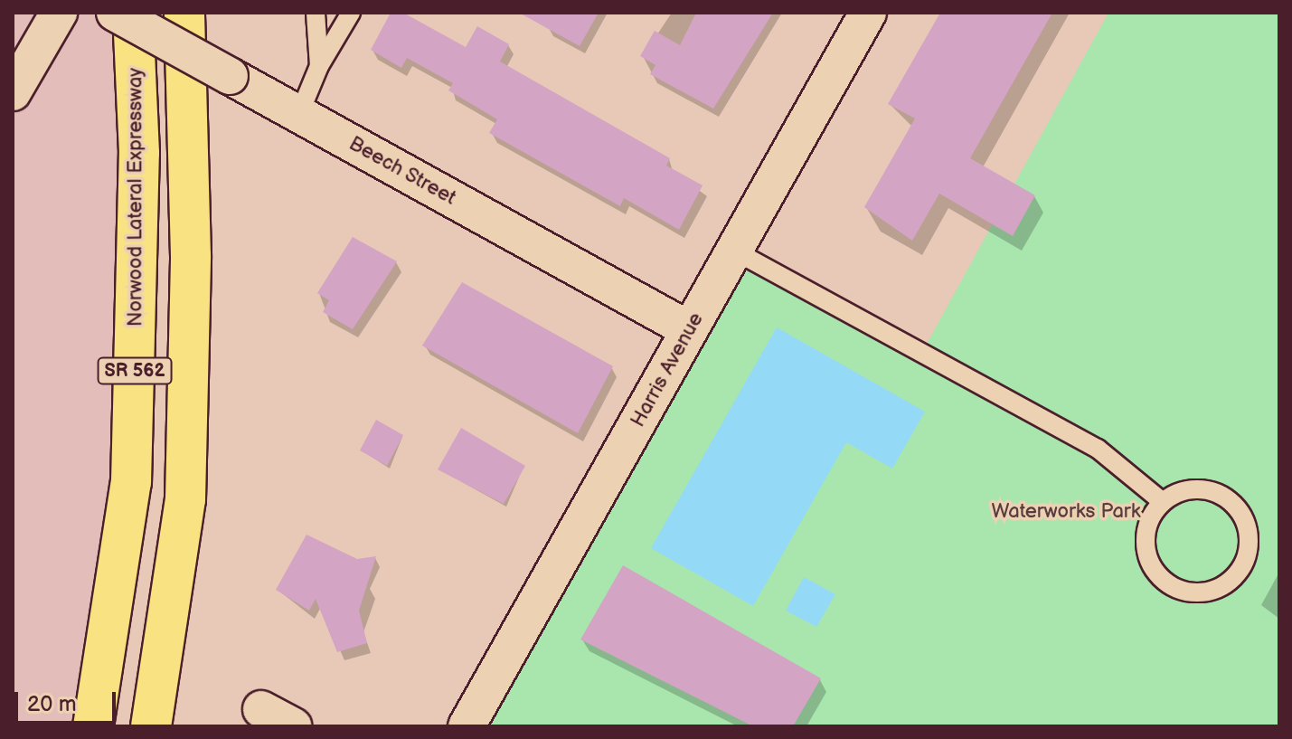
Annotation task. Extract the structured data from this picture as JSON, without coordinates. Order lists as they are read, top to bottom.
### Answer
{
  "streets": {
    "highway": ["Norwood Lateral Expressway", "SR 562"],
    "street": ["Beech Street", "Harris Avenue"]
  },
  "crossings": [
    ["Beech Street", "Harris Avenue"]
  ],
  "parks": ["Waterworks Park"],
  "scale_bar": "20 m"
}
